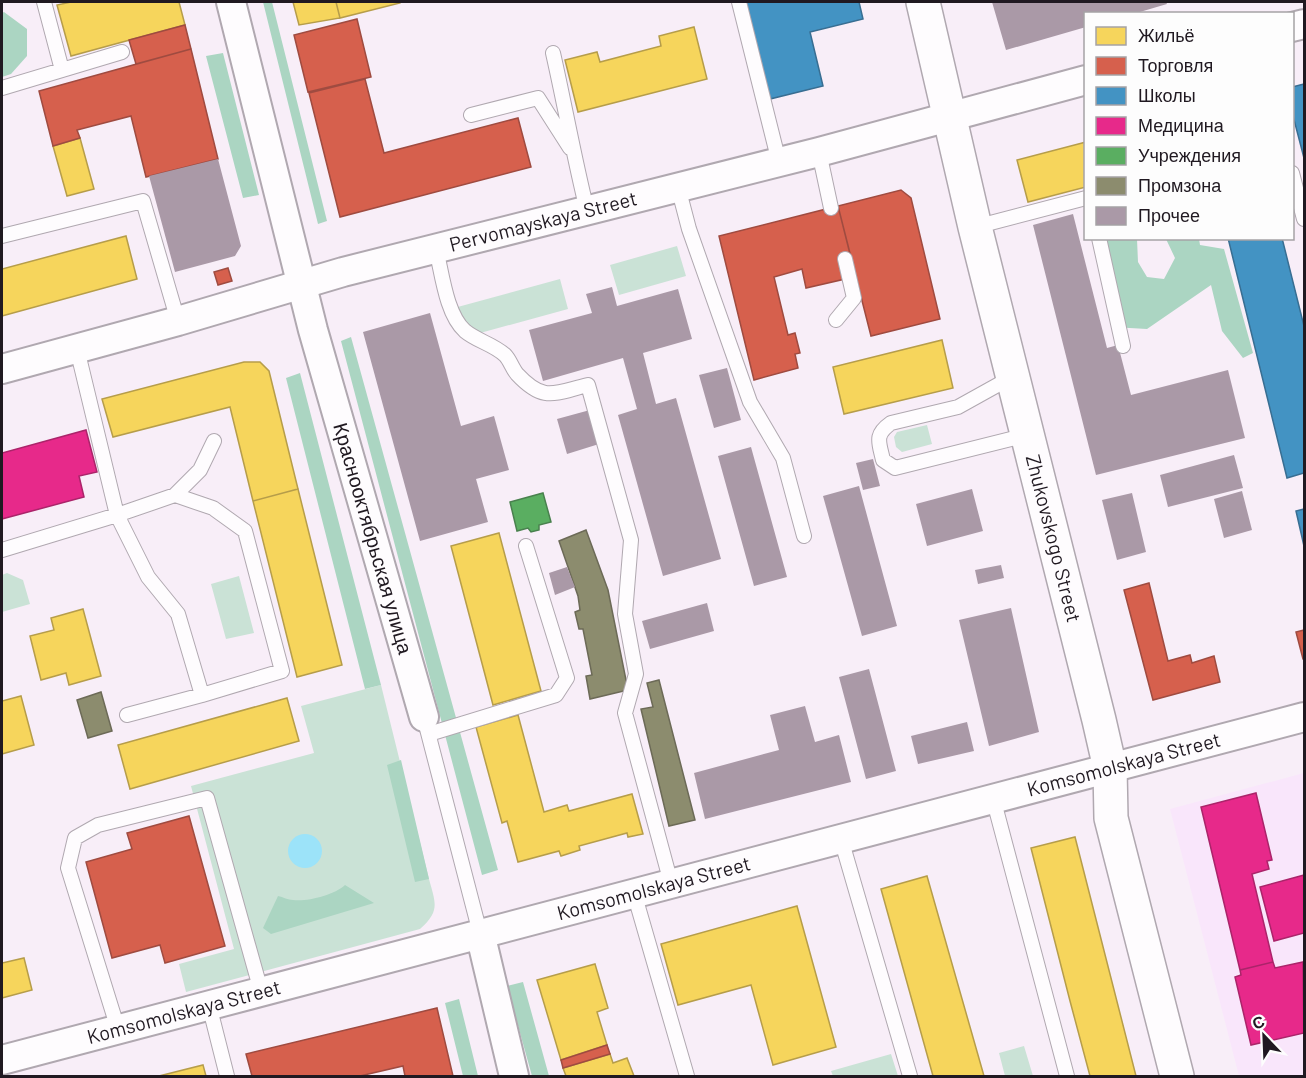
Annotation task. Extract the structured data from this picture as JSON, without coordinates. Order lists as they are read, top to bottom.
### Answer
{
  "streets": {
    "street": [
      "Pervomayskaya Street",
      "Краснооктябрьская улица",
      "Zhukovskogo Street",
      "Komsomolskaya Street"
    ]
  },
  "crossings": [
    ["Pervomayskaya Street", "Краснооктябрьская улица"],
    ["Pervomayskaya Street", "Zhukovskogo Street"],
    ["Краснооктябрьская улица", "Komsomolskaya Street"],
    ["Zhukovskogo Street", "Komsomolskaya Street"]
  ],
  "legend": [
    "Жильё",
    "Торговля",
    "Школы",
    "Медицина",
    "Учреждения",
    "Промзона",
    "Прочее"
  ],
  "north": "top left"
}
